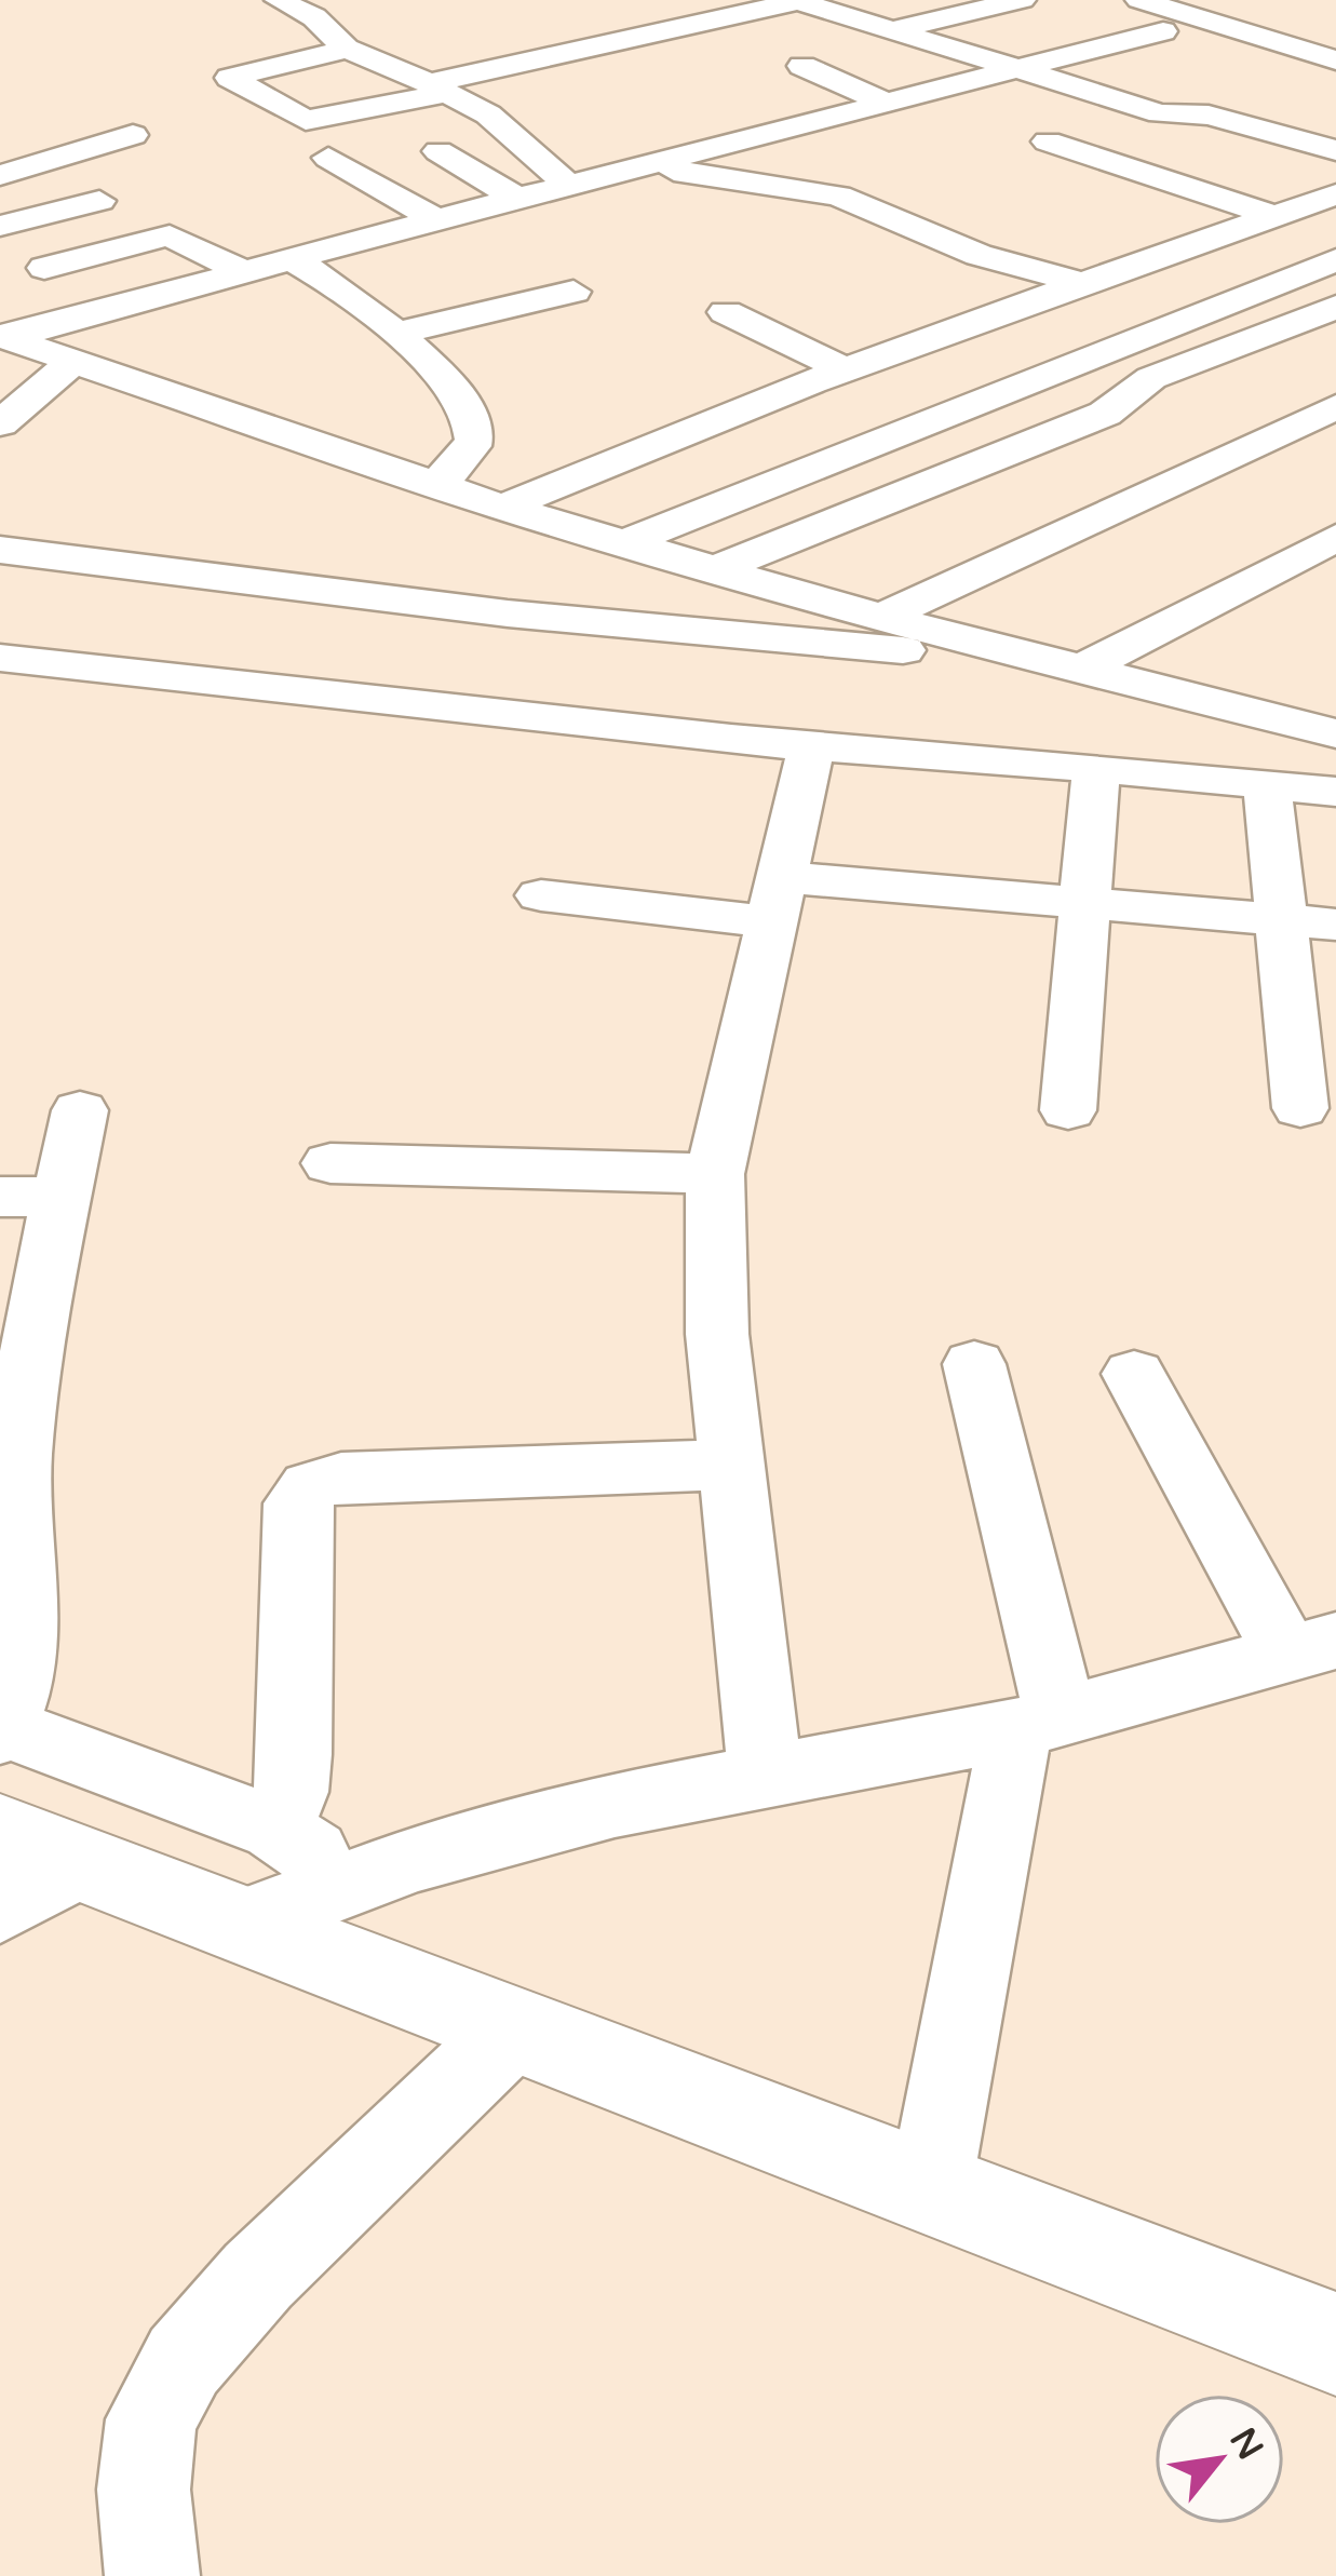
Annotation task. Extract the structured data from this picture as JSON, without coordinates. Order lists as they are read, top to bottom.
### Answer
{
  "north": "top right"
}
